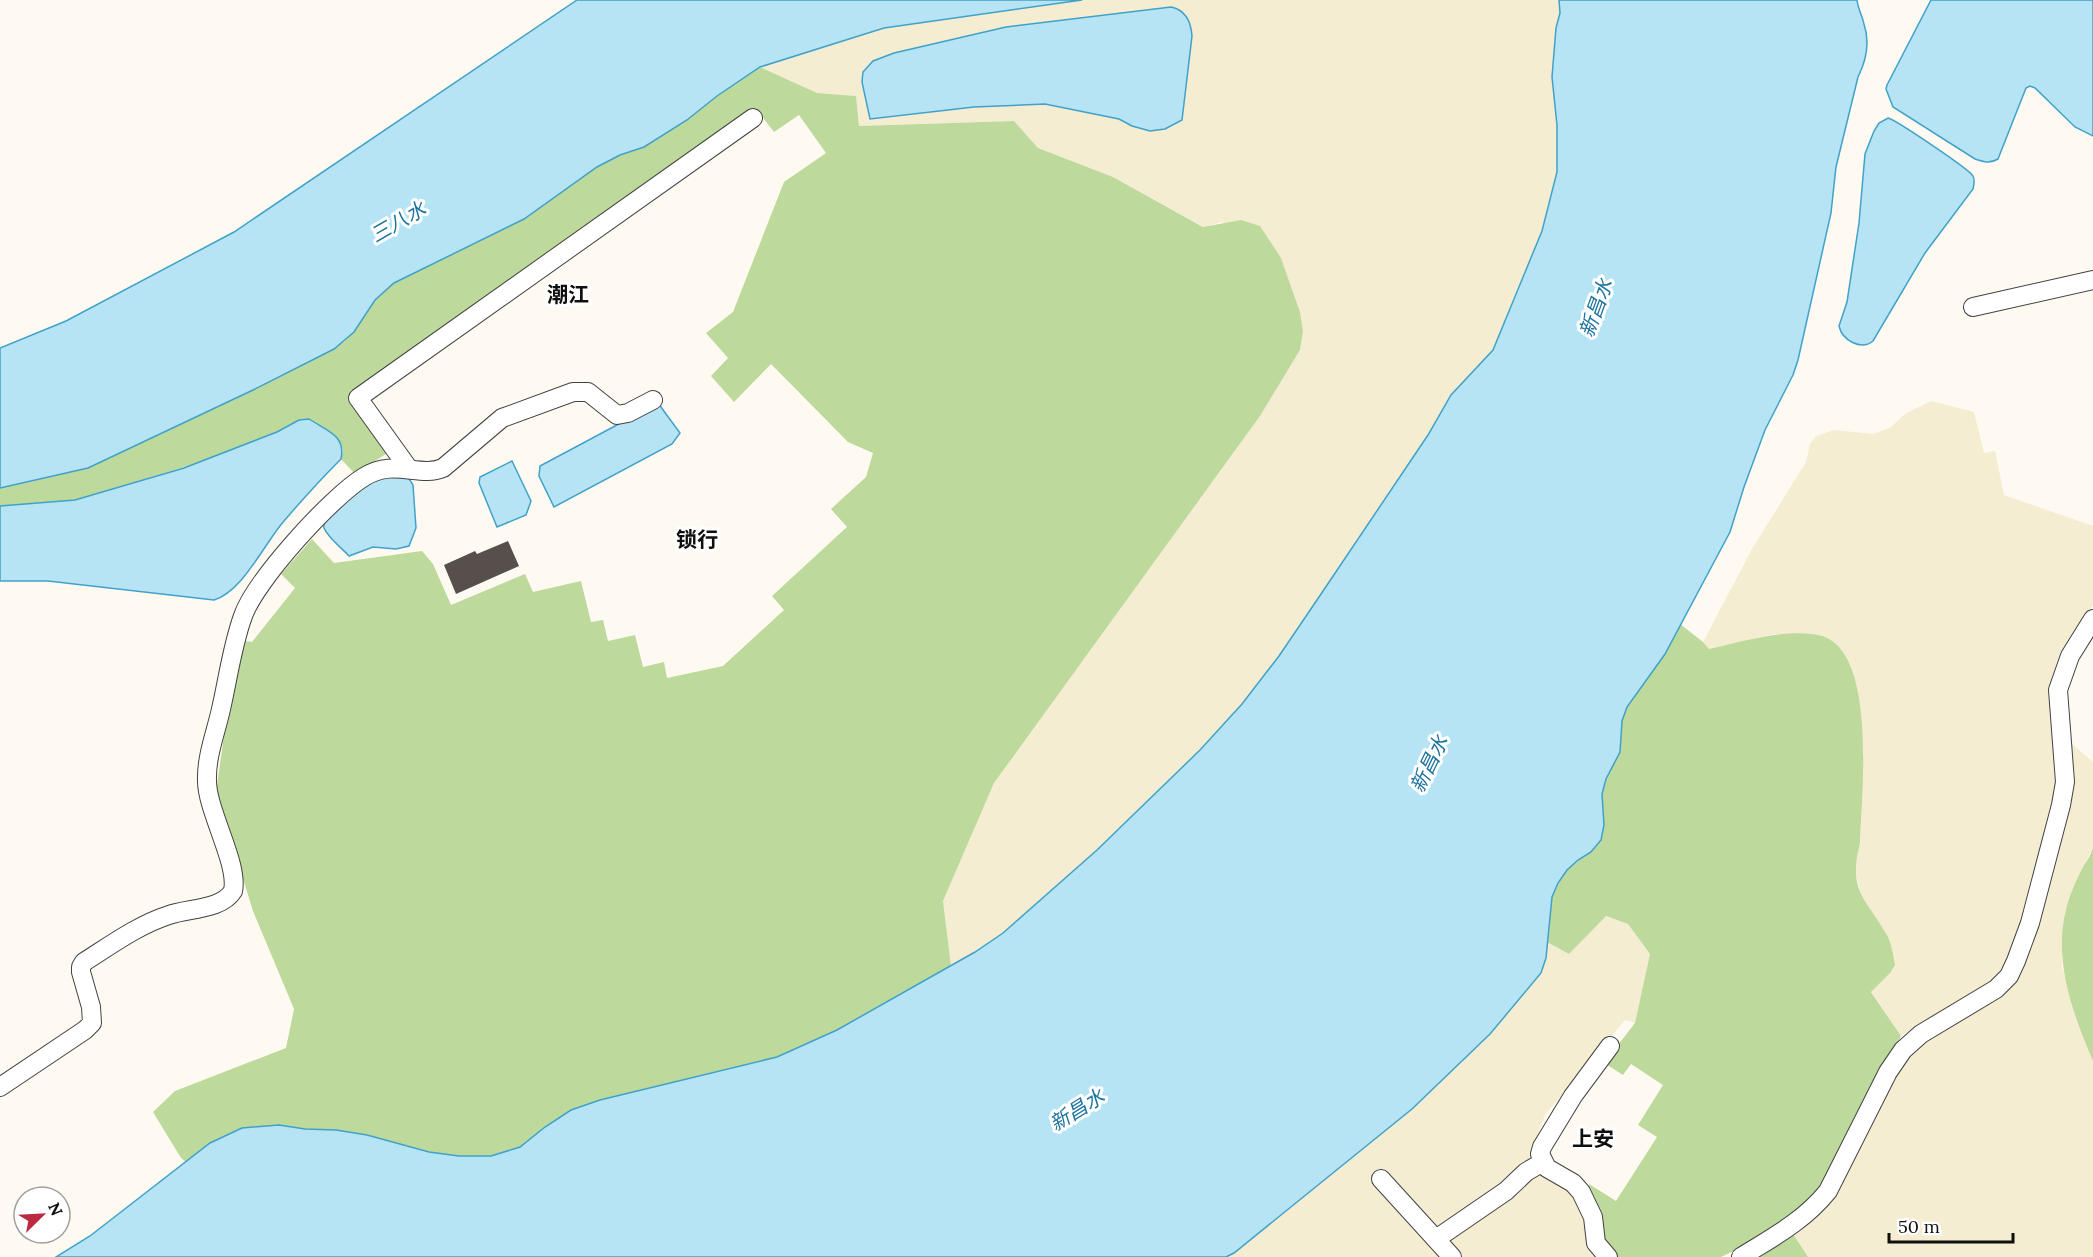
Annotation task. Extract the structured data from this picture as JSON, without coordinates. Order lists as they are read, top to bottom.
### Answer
{
  "districts": ["潮江", "锁行", "上安"],
  "water": ["三八水", "新昌水"],
  "scale_bar": "50 m",
  "north": "top right"
}
